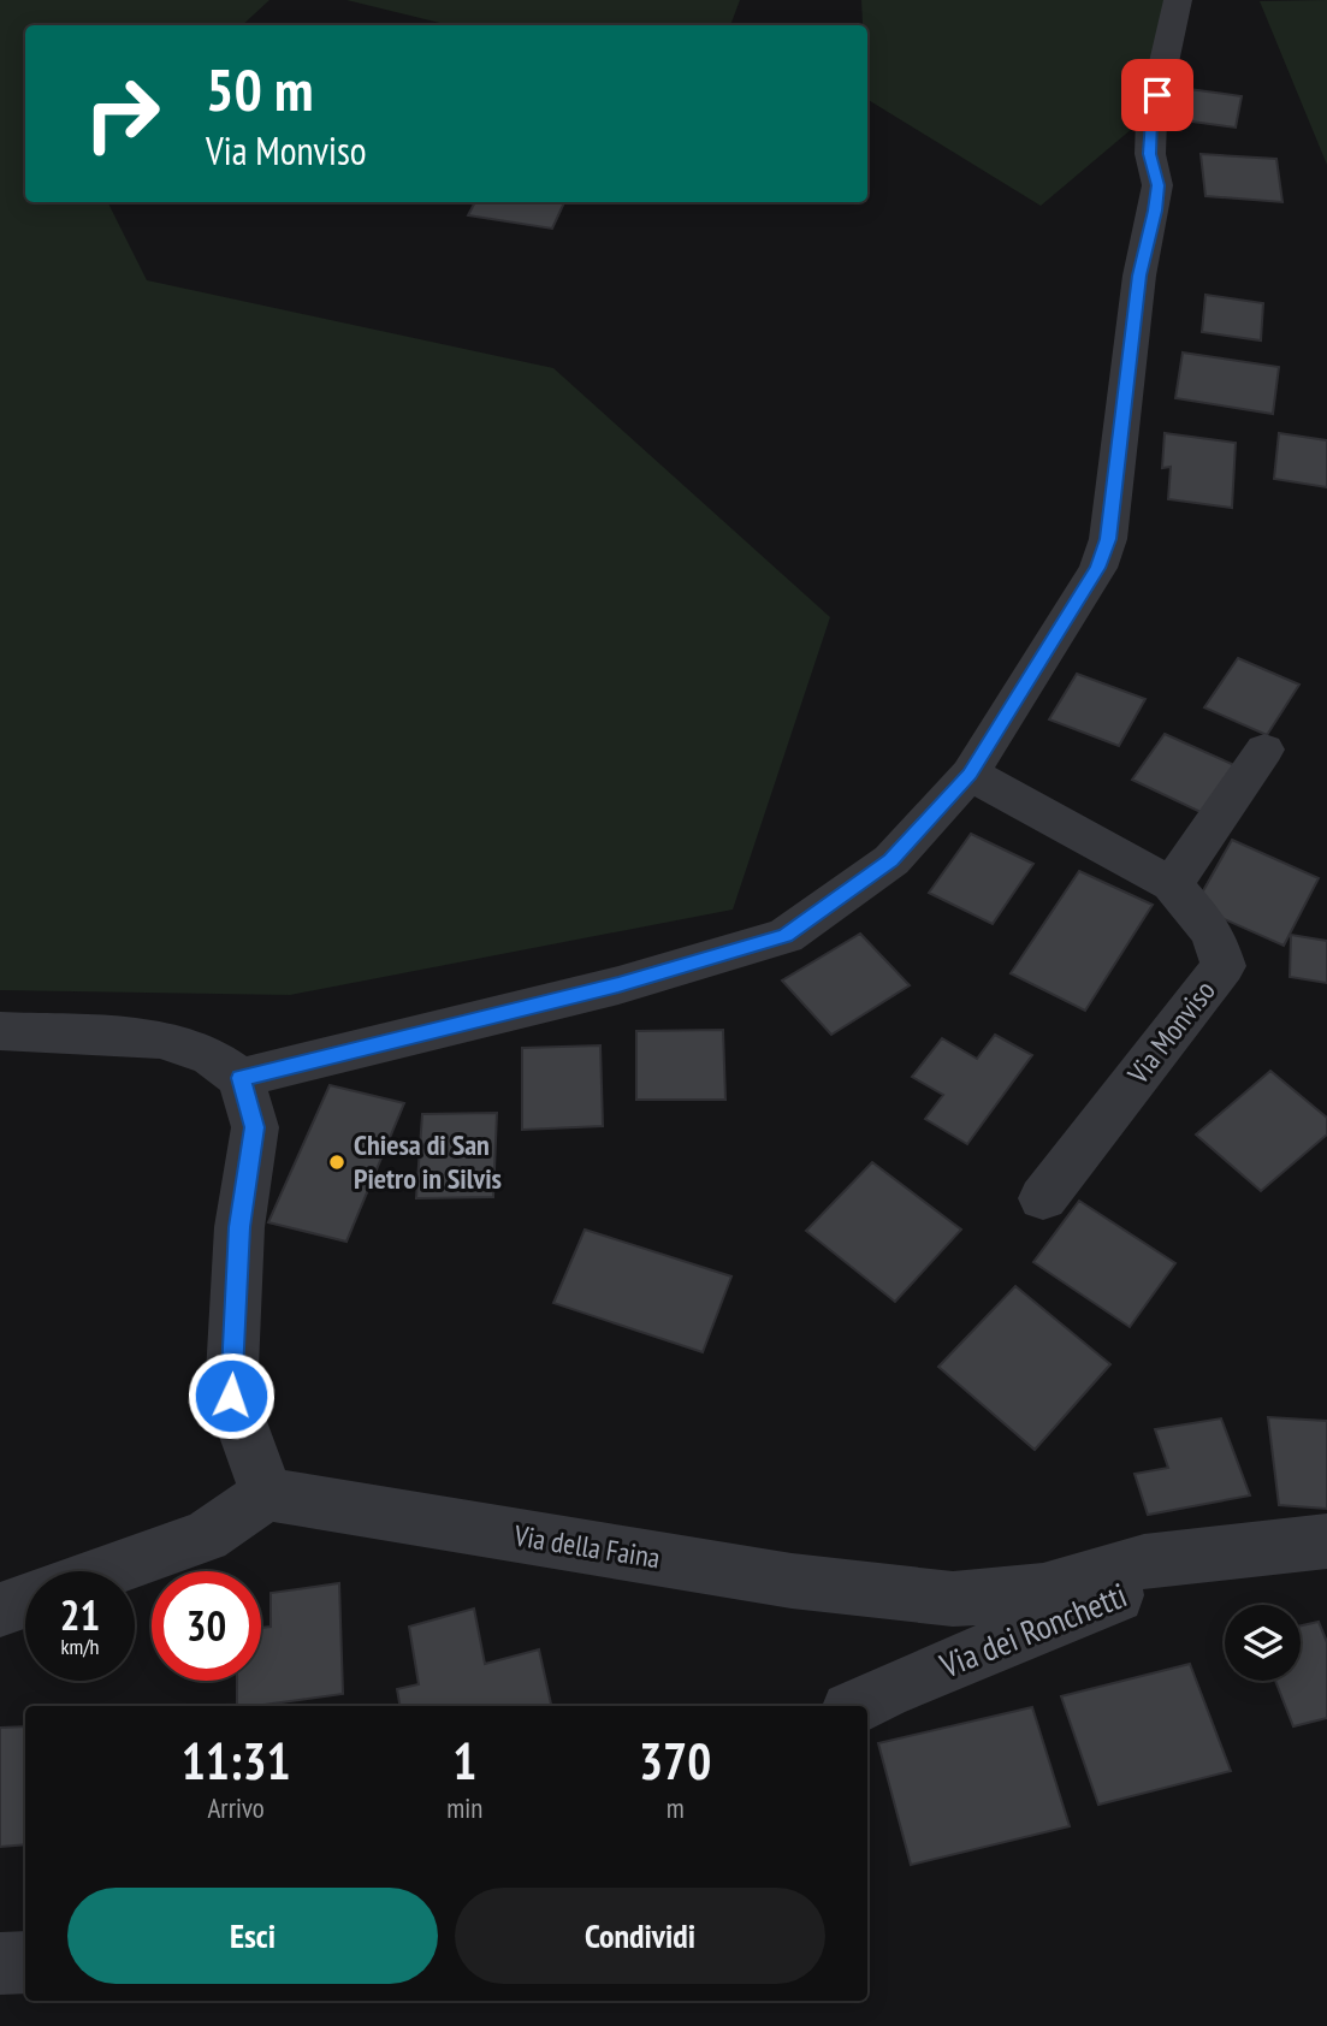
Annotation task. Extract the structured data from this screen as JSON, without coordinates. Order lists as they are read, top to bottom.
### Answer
{
  "streets": {
    "street": ["Via Monviso", "Via della Faina", "Via dei Ronchetti"]
  },
  "crossings": [
    ["Via della Faina", "Via dei Ronchetti"]
  ],
  "places": ["Chiesa di San Pietro in Silvis"],
  "page": {
    "turn": ["50 m", "Via Monviso"],
    "speed": "21 km/h",
    "limit": "30",
    "eta": [
      "11:31",
      "Arrivo",
      "1",
      "min",
      "370",
      "m"
    ],
    "buttons": ["Esci", "Condividi"]
  }
}
